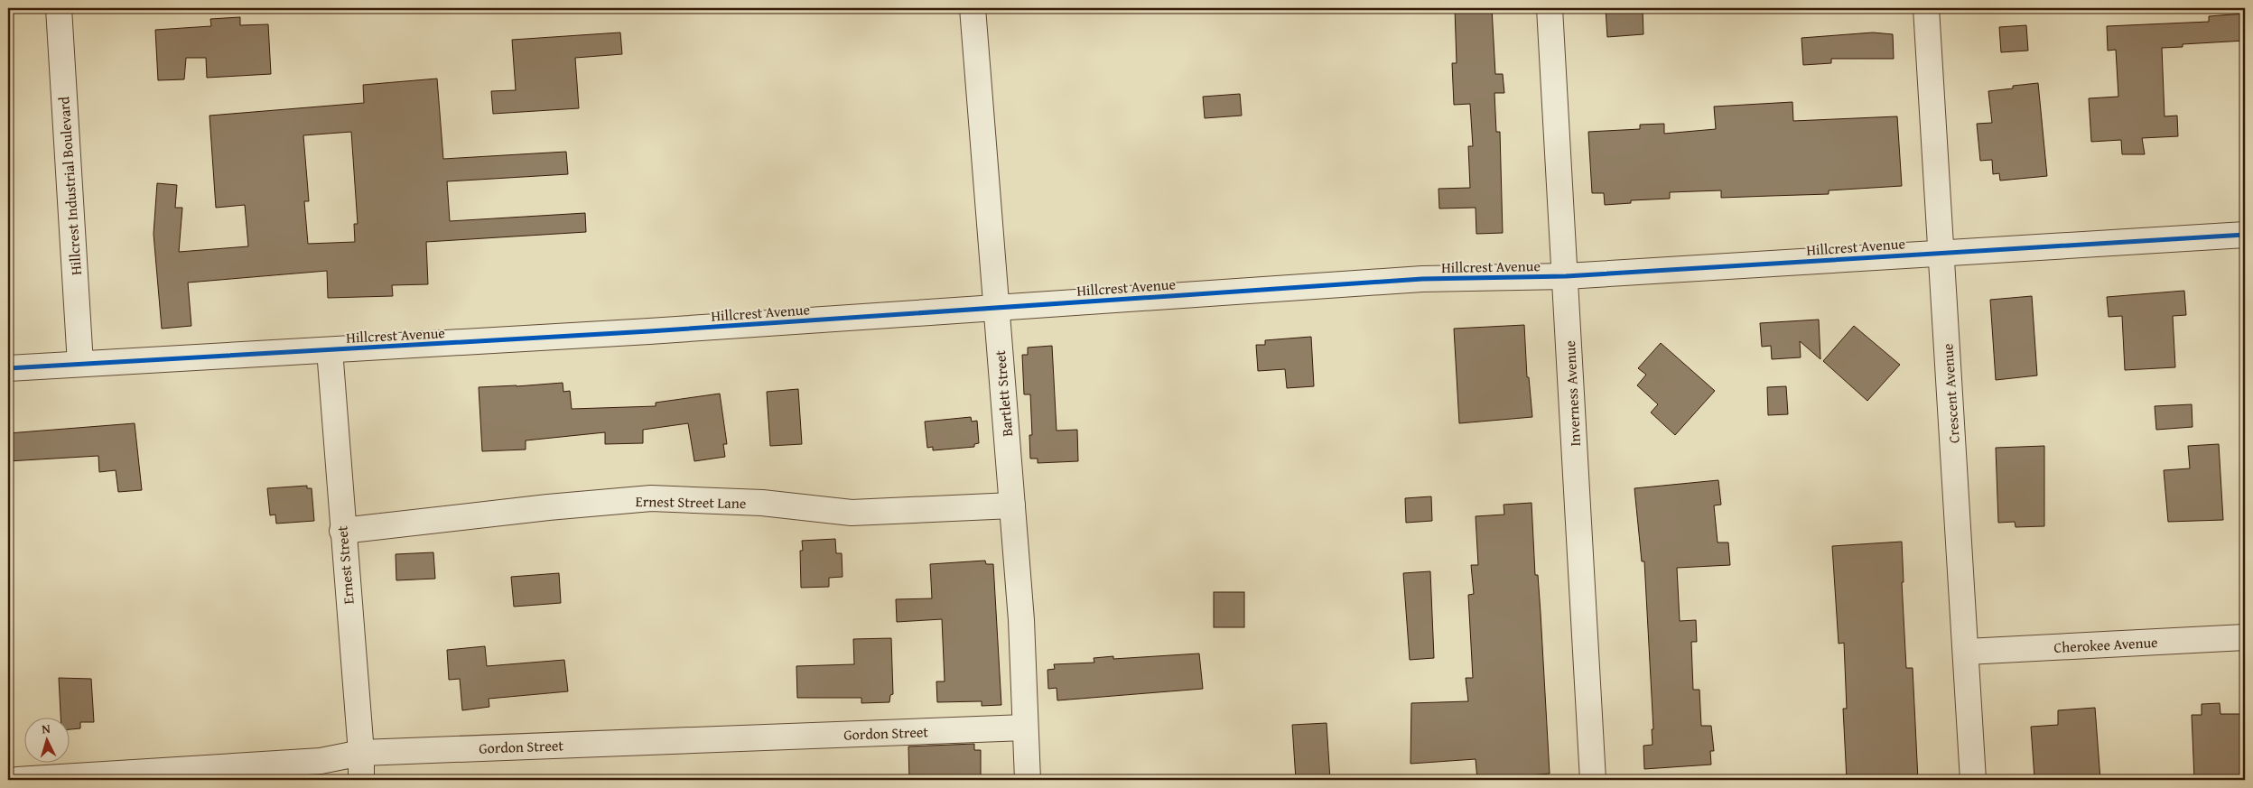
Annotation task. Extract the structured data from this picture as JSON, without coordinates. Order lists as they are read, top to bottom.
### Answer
{
  "streets": {
    "street": [
      "Hillcrest Industrial Boulevard",
      "Hillcrest Avenue",
      "Bartlett Street",
      "Inverness Avenue",
      "Crescent Avenue",
      "Ernest Street Lane",
      "Ernest Street",
      "Cherokee Avenue",
      "Gordon Street"
    ]
  },
  "crossings": [
    ["Hillcrest Industrial Boulevard", "Hillcrest Avenue"],
    ["Hillcrest Avenue", "Bartlett Street"],
    ["Hillcrest Avenue", "Inverness Avenue"],
    ["Hillcrest Avenue", "Crescent Avenue"],
    ["Hillcrest Avenue", "Ernest Street"],
    ["Bartlett Street", "Ernest Street Lane"],
    ["Bartlett Street", "Gordon Street"],
    ["Crescent Avenue", "Cherokee Avenue"],
    ["Ernest Street Lane", "Ernest Street"],
    ["Ernest Street", "Gordon Street"]
  ],
  "north": "top"
}
